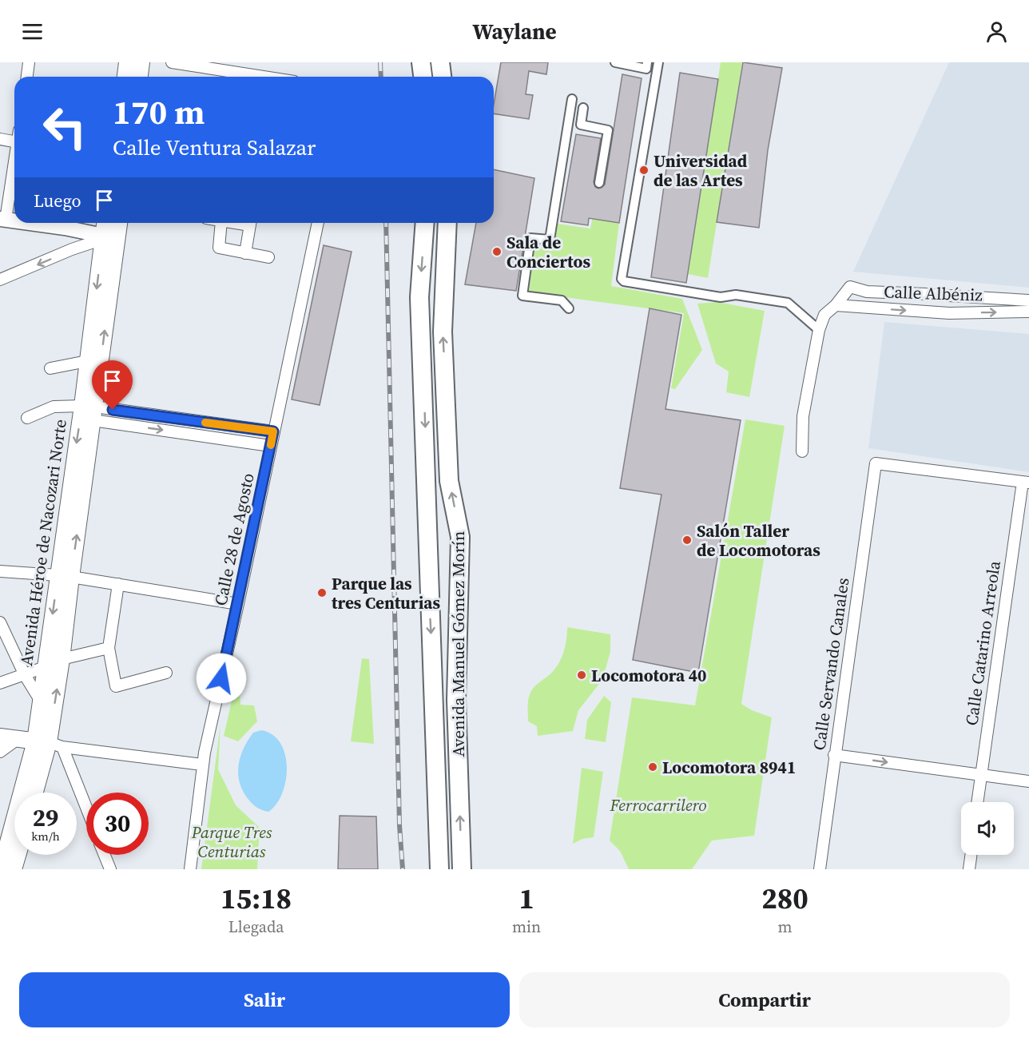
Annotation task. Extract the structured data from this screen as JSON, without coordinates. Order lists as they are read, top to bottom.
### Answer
{
  "streets": {
    "main road": ["Avenida Héroe de Nacozari Norte", "Avenida Manuel Gómez Morín"],
    "street": [
      "Calle Albéniz",
      "Calle 28 de Agosto",
      "Calle Catarino Arreola",
      "Calle Servando Canales"
    ]
  },
  "crossings": [
    ["Calle Catarino Arreola", "Calle Servando Canales"]
  ],
  "parks": ["Ferrocarrilero", "Parque Tres Centurias"],
  "places": [
    "Universidad de las Artes",
    "Sala de Conciertos",
    "Salón Taller de Locomotoras",
    "Parque las tres Centurias",
    "Locomotora 40",
    "Locomotora 8941"
  ],
  "page": {
    "header": "Waylane",
    "turn": ["170 m", "Calle Ventura Salazar"],
    "then": "Luego",
    "speed": "29 km/h",
    "limit": "30",
    "eta": [
      "15:18",
      "Llegada",
      "1",
      "min",
      "280",
      "m"
    ],
    "buttons": ["Salir", "Compartir"]
  }
}
